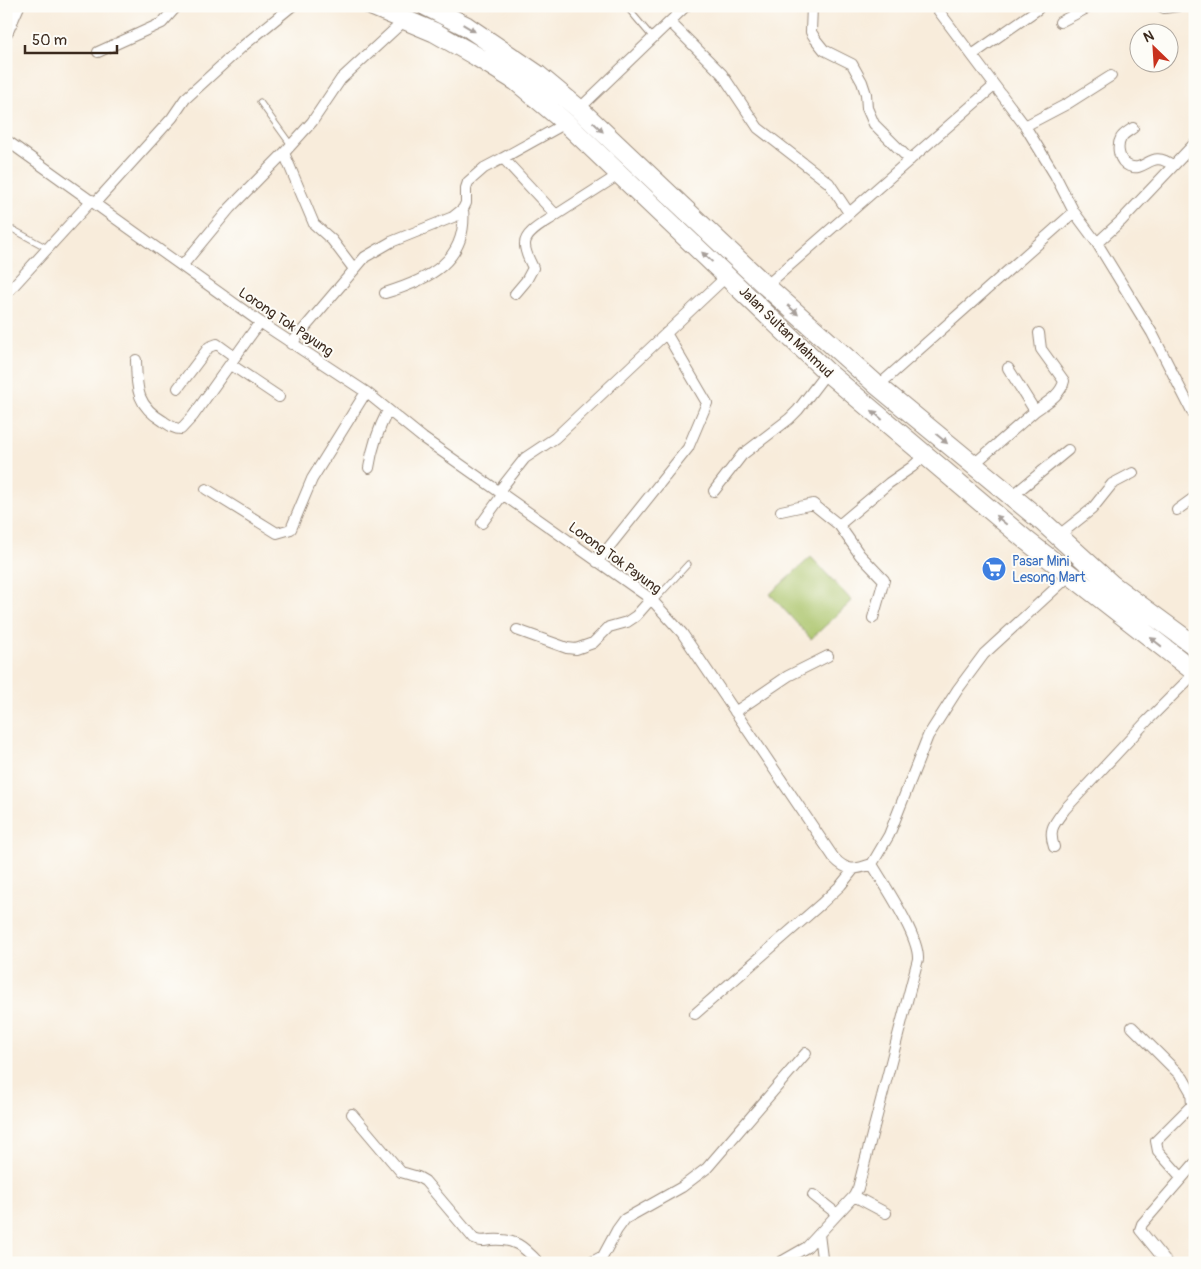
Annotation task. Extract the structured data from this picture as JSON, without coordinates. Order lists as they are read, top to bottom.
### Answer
{
  "streets": {
    "highway": ["Jalan Sultan Mahmud"],
    "street": ["Lorong Tok Payung"]
  },
  "places": {
    "supermarket": ["Pasar Mini Lesong Mart"]
  },
  "scale_bar": "50 m",
  "north": "top left"
}
